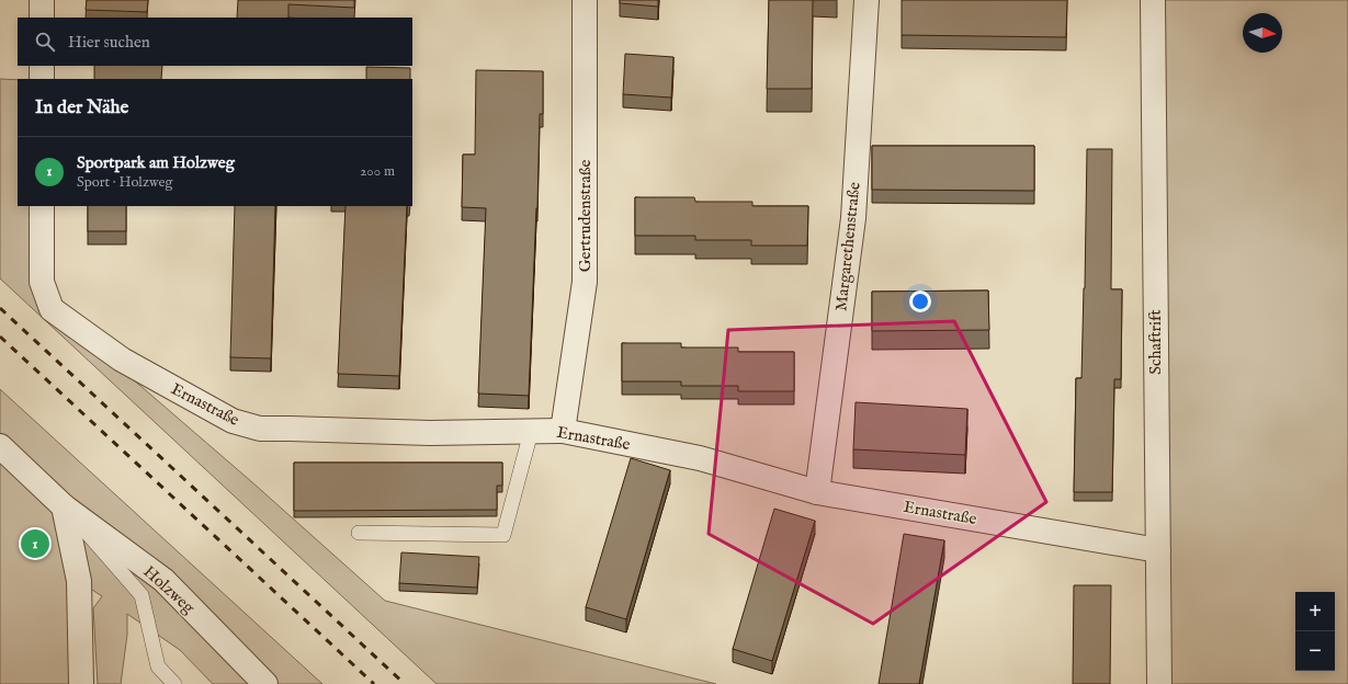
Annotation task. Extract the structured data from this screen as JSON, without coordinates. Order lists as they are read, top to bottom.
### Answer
{
  "streets": {
    "street": [
      "Gertrudenstraße",
      "Margarethenstraße",
      "Schaftrift",
      "Ernastraße",
      "Holzweg"
    ]
  },
  "crossings": [
    ["Gertrudenstraße", "Ernastraße"],
    ["Margarethenstraße", "Ernastraße"],
    ["Schaftrift", "Ernastraße"]
  ],
  "north": "right",
  "page": {
    "search": "Hier suchen",
    "heading": "In der Nähe",
    "list": [
      {
        "mark": "1",
        "name": "Sportpark am Holzweg",
        "note": "Sport · Holzweg",
        "value": "200 m"
      }
    ],
    "pins": "1",
    "map_buttons": ["+", "−"]
  }
}
